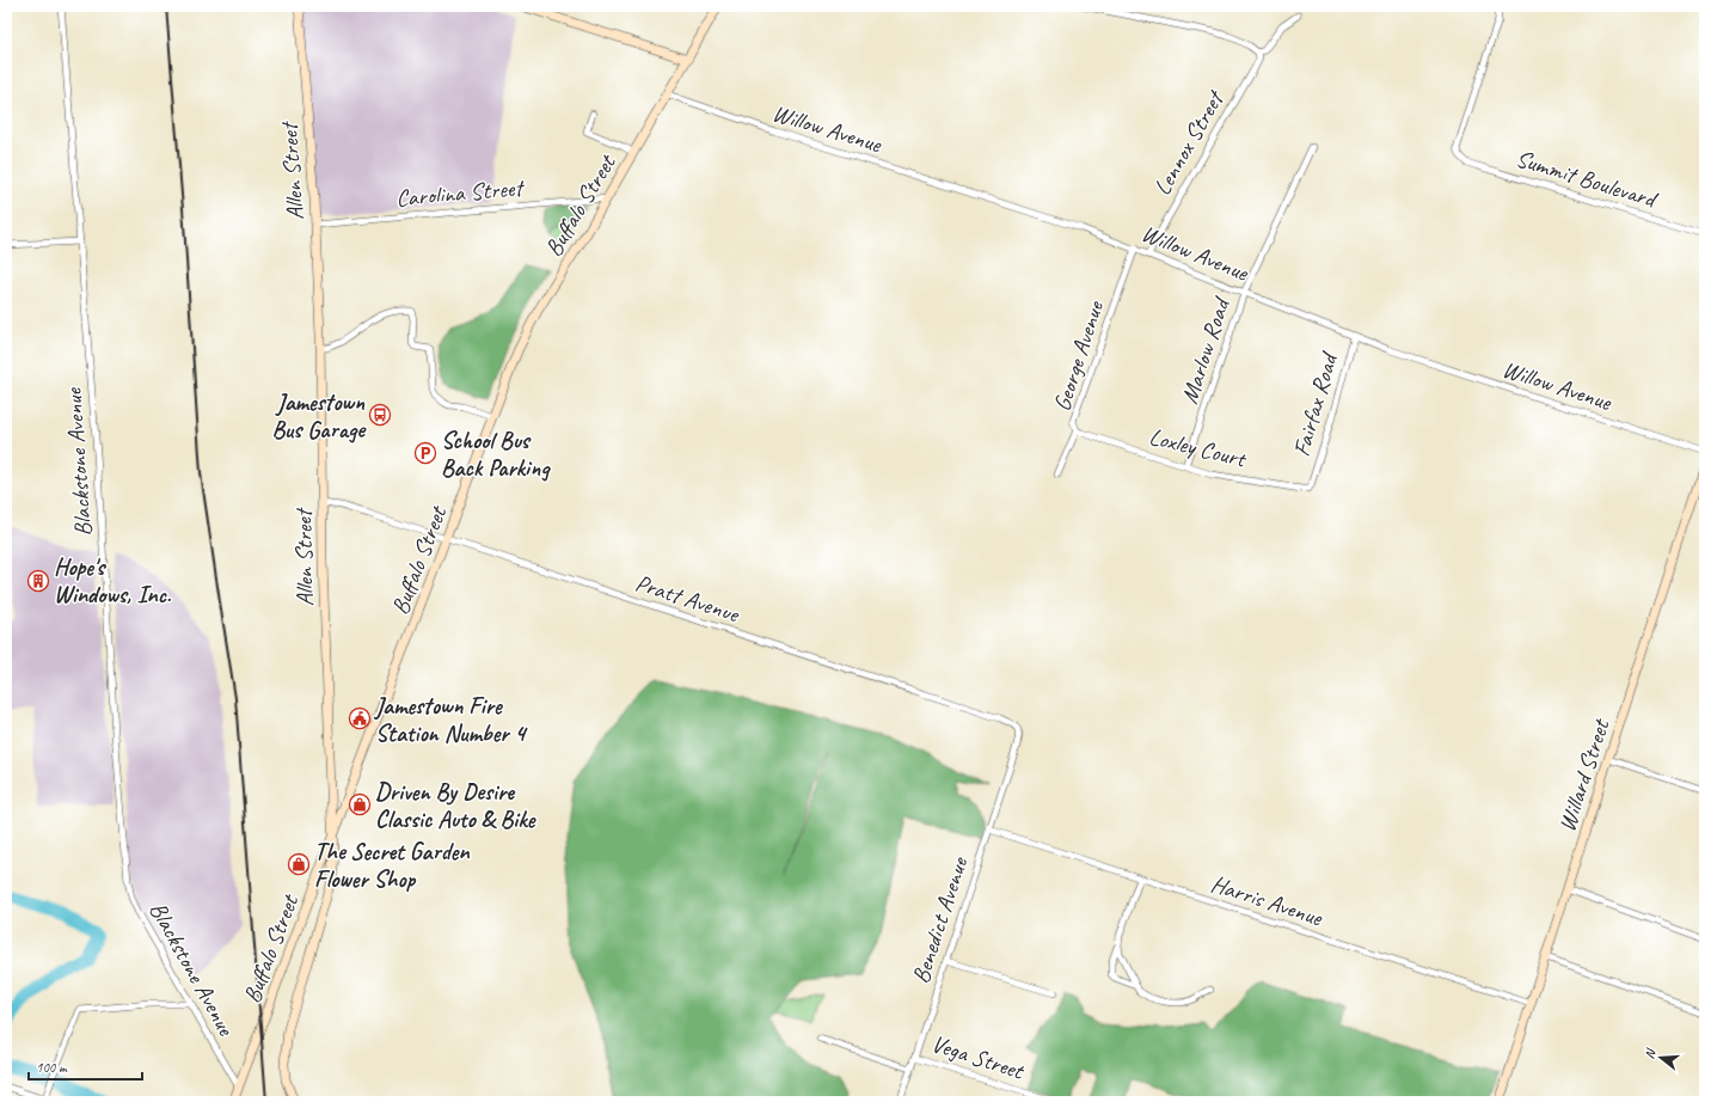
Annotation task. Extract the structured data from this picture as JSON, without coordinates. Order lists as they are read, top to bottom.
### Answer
{
  "streets": {
    "street": [
      "Willow Avenue",
      "Lennox Street",
      "Allen Street",
      "Summit Boulevard",
      "Carolina Street",
      "Buffalo Street",
      "Marlow Road",
      "George Avenue",
      "Fairfax Road",
      "Loxley Court",
      "Blackstone Avenue",
      "Pratt Avenue",
      "Willard Street",
      "Harris Avenue",
      "Benedict Avenue",
      "Vega Street"
    ]
  },
  "crossings": [
    ["Willow Avenue", "Lennox Street"],
    ["Willow Avenue", "Buffalo Street"],
    ["Willow Avenue", "Marlow Road"],
    ["Willow Avenue", "George Avenue"],
    ["Willow Avenue", "Fairfax Road"],
    ["Allen Street", "Carolina Street"],
    ["Allen Street", "Buffalo Street"],
    ["Allen Street", "Pratt Avenue"],
    ["Carolina Street", "Buffalo Street"],
    ["Buffalo Street", "Blackstone Avenue"],
    ["Buffalo Street", "Pratt Avenue"],
    ["Marlow Road", "Loxley Court"],
    ["George Avenue", "Loxley Court"],
    ["Fairfax Road", "Loxley Court"],
    ["Pratt Avenue", "Benedict Avenue"],
    ["Willard Street", "Harris Avenue"],
    ["Harris Avenue", "Benedict Avenue"],
    ["Benedict Avenue", "Vega Street"]
  ],
  "places": {
    "bus stop": ["Jamestown Bus Garage"],
    "parking": ["School Bus Back Parking"],
    "building": ["Hope's Windows, Inc."],
    "public building": ["Jamestown Fire Station Number 4"],
    "shop": ["Driven By Desire Classic Auto & Bike", "The Secret Garden Flower Shop"]
  },
  "scale_bar": "100 m",
  "north": "left"
}
